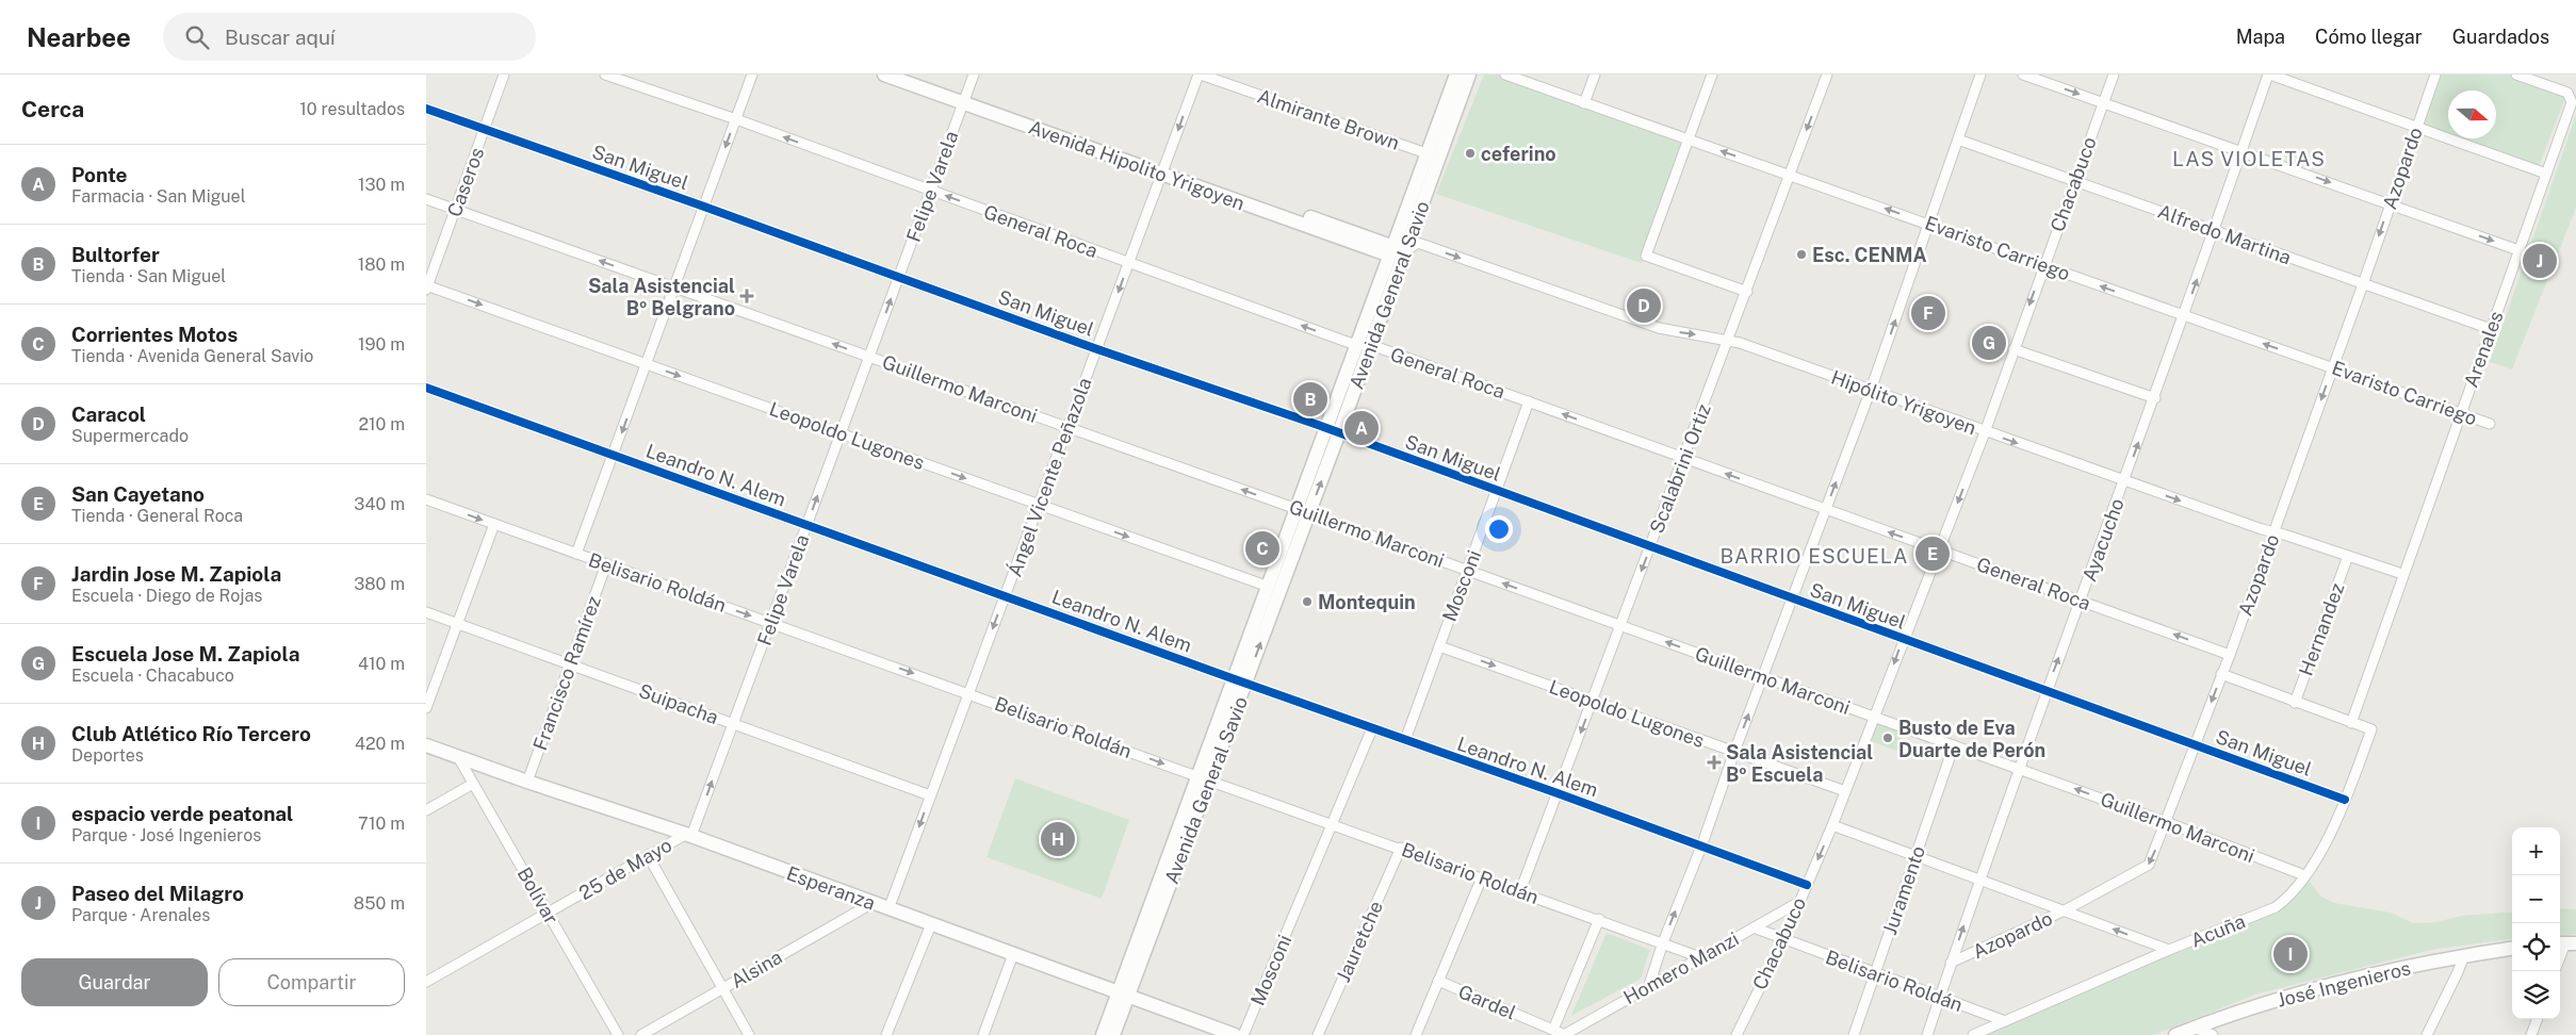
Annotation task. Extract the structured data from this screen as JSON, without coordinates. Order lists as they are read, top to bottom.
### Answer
{
  "streets": {
    "main road": [
      "Avenida Hipolito Yrigoyen",
      "Avenida General Savio",
      "Esperanza",
      "José Ingenieros"
    ],
    "street": [
      "Almirante Brown",
      "San Miguel",
      "Azopardo",
      "Caseros",
      "Chacabuco",
      "Felipe Varela",
      "General Roca",
      "Alfredo Martina",
      "Evaristo Carriego",
      "Arenales",
      "Guillermo Marconi",
      "Hipólito Yrigoyen",
      "Leopoldo Lugones",
      "Scalabrini Ortiz",
      "Leandro N. Alem",
      "Ángel Vicente Peñazola",
      "Ayacucho",
      "Belisario Roldán",
      "Mosconi",
      "Hernandez",
      "Francisco Ramírez",
      "Suipacha",
      "25 de Mayo",
      "Juramento",
      "Bolívar",
      "Acuña",
      "Jauretche",
      "Homero Manzi",
      "Alsina",
      "Gardel"
    ]
  },
  "crossings": [
    ["Almirante Brown", "Avenida General Savio"],
    ["Almirante Brown", "Ángel Vicente Peñazola"],
    ["Avenida Hipolito Yrigoyen", "Felipe Varela"],
    ["Avenida Hipolito Yrigoyen", "Avenida General Savio"],
    ["Avenida Hipolito Yrigoyen", "Hipólito Yrigoyen"],
    ["Avenida Hipolito Yrigoyen", "Ángel Vicente Peñazola"],
    ["San Miguel", "Azopardo"],
    ["San Miguel", "Caseros"],
    ["San Miguel", "Chacabuco"],
    ["San Miguel", "Felipe Varela"],
    ["San Miguel", "Avenida General Savio"],
    ["San Miguel", "Scalabrini Ortiz"],
    ["San Miguel", "Ángel Vicente Peñazola"],
    ["San Miguel", "Ayacucho"],
    ["San Miguel", "Mosconi"],
    ["San Miguel", "Acuña"],
    ["Azopardo", "General Roca"],
    ["Azopardo", "Alfredo Martina"],
    ["Azopardo", "Evaristo Carriego"],
    ["Azopardo", "Guillermo Marconi"],
    ["Azopardo", "Hipólito Yrigoyen"],
    ["Azopardo", "Ayacucho"],
    ["Caseros", "Guillermo Marconi"],
    ["Caseros", "Leopoldo Lugones"],
    ["Chacabuco", "General Roca"],
    ["Chacabuco", "Alfredo Martina"],
    ["Chacabuco", "Evaristo Carriego"],
    ["Chacabuco", "Guillermo Marconi"],
    ["Chacabuco", "Hipólito Yrigoyen"],
    ["Chacabuco", "Leopoldo Lugones"],
    ["Chacabuco", "Leandro N. Alem"],
    ["Chacabuco", "Belisario Roldán"],
    ["Chacabuco", "Homero Manzi"],
    ["Felipe Varela", "General Roca"],
    ["Felipe Varela", "Guillermo Marconi"],
    ["Felipe Varela", "Leopoldo Lugones"],
    ["Felipe Varela", "Leandro N. Alem"],
    ["Felipe Varela", "Belisario Roldán"],
    ["Felipe Varela", "Suipacha"],
    ["Felipe Varela", "25 de Mayo"],
    ["Felipe Varela", "Esperanza"],
    ["General Roca", "Avenida General Savio"],
    ["General Roca", "Scalabrini Ortiz"],
    ["General Roca", "Ángel Vicente Peñazola"],
    ["General Roca", "Ayacucho"],
    ["General Roca", "Mosconi"],
    ["Alfredo Martina", "Arenales"],
    ["Alfredo Martina", "Ayacucho"],
    ["Evaristo Carriego", "Arenales"],
    ["Evaristo Carriego", "Scalabrini Ortiz"],
    ["Evaristo Carriego", "Ayacucho"],
    ["Avenida General Savio", "Guillermo Marconi"],
    ["Avenida General Savio", "Hipólito Yrigoyen"],
    ["Avenida General Savio", "Leopoldo Lugones"],
    ["Avenida General Savio", "Leandro N. Alem"],
    ["Avenida General Savio", "Belisario Roldán"],
    ["Avenida General Savio", "Esperanza"],
    ["Arenales", "Hipólito Yrigoyen"],
    ["Arenales", "Acuña"],
    ["Guillermo Marconi", "Scalabrini Ortiz"],
    ["Guillermo Marconi", "Ángel Vicente Peñazola"],
    ["Guillermo Marconi", "Ayacucho"],
    ["Guillermo Marconi", "Mosconi"],
    ["Guillermo Marconi", "Juramento"],
    ["Guillermo Marconi", "Acuña"],
    ["Hipólito Yrigoyen", "Scalabrini Ortiz"],
    ["Hipólito Yrigoyen", "Ayacucho"],
    ["Hipólito Yrigoyen", "Hernandez"],
    ["Leopoldo Lugones", "Scalabrini Ortiz"],
    ["Leopoldo Lugones", "Ángel Vicente Peñazola"],
    ["Leopoldo Lugones", "Mosconi"],
    ["Scalabrini Ortiz", "Leandro N. Alem"],
    ["Scalabrini Ortiz", "Belisario Roldán"],
    ["Leandro N. Alem", "Ángel Vicente Peñazola"],
    ["Leandro N. Alem", "Mosconi"],
    ["Ángel Vicente Peñazola", "Belisario Roldán"],
    ["Ángel Vicente Peñazola", "Suipacha"],
    ["Ángel Vicente Peñazola", "Esperanza"],
    ["Ayacucho", "Belisario Roldán"],
    ["Belisario Roldán", "Mosconi"],
    ["Belisario Roldán", "Francisco Ramírez"],
    ["Belisario Roldán", "Juramento"],
    ["Belisario Roldán", "Acuña"],
    ["Belisario Roldán", "Jauretche"],
    ["Belisario Roldán", "Homero Manzi"],
    ["Francisco Ramírez", "Suipacha"],
    ["Francisco Ramírez", "Esperanza"],
    ["25 de Mayo", "Esperanza"],
    ["25 de Mayo", "Bolívar"],
    ["Esperanza", "Bolívar"],
    ["Esperanza", "Alsina"],
    ["Homero Manzi", "Gardel"]
  ],
  "one_way": [
    "Azopardo",
    "Chacabuco",
    "Felipe Varela",
    "General Roca",
    "Evaristo Carriego",
    "Guillermo Marconi",
    "Hipólito Yrigoyen",
    "Leopoldo Lugones",
    "Ángel Vicente Peñazola",
    "Ayacucho",
    "Belisario Roldán"
  ],
  "districts": ["LAS VIOLETAS", "BARRIO ESCUELA"],
  "places": {
    "other": [
      "ceferino",
      "Esc. CENMA",
      "Montequin",
      "Busto de Eva Duarte de Perón"
    ],
    "health": ["Sala Asistencial Bº Belgrano", "Sala Asistencial Bº Escuela"]
  },
  "north": "right",
  "page": {
    "header": "Nearbee",
    "search": "Buscar aquí",
    "nav": ["Mapa", "Cómo llegar", "Guardados"],
    "heading": ["Cerca", "10 resultados"],
    "list": [
      {
        "mark": "A",
        "name": "Ponte",
        "note": "Farmacia · San Miguel",
        "value": "130 m"
      },
      {
        "mark": "B",
        "name": "Bultorfer",
        "note": "Tienda · San Miguel",
        "value": "180 m"
      },
      {
        "mark": "C",
        "name": "Corrientes Motos",
        "note": "Tienda · Avenida General Savio",
        "value": "190 m"
      },
      {
        "mark": "D",
        "name": "Caracol",
        "note": "Supermercado",
        "value": "210 m"
      },
      {
        "mark": "E",
        "name": "San Cayetano",
        "note": "Tienda · General Roca",
        "value": "340 m"
      },
      {
        "mark": "F",
        "name": "Jardin Jose M. Zapiola",
        "note": "Escuela · Diego de Rojas",
        "value": "380 m"
      },
      {
        "mark": "G",
        "name": "Escuela Jose M. Zapiola",
        "note": "Escuela · Chacabuco",
        "value": "410 m"
      },
      {
        "mark": "H",
        "name": "Club Atlético Río Tercero",
        "note": "Deportes",
        "value": "420 m"
      },
      {
        "mark": "I",
        "name": "espacio verde peatonal",
        "note": "Parque · José Ingenieros",
        "value": "710 m"
      },
      {
        "mark": "J",
        "name": "Paseo del Milagro",
        "note": "Parque · Arenales",
        "value": "850 m"
      }
    ],
    "pins": [
      "J",
      "D",
      "F",
      "G",
      "B",
      "A",
      "C",
      "E",
      "H",
      "I"
    ],
    "map_buttons": ["+", "−"],
    "buttons": ["Guardar", "Compartir"]
  }
}
